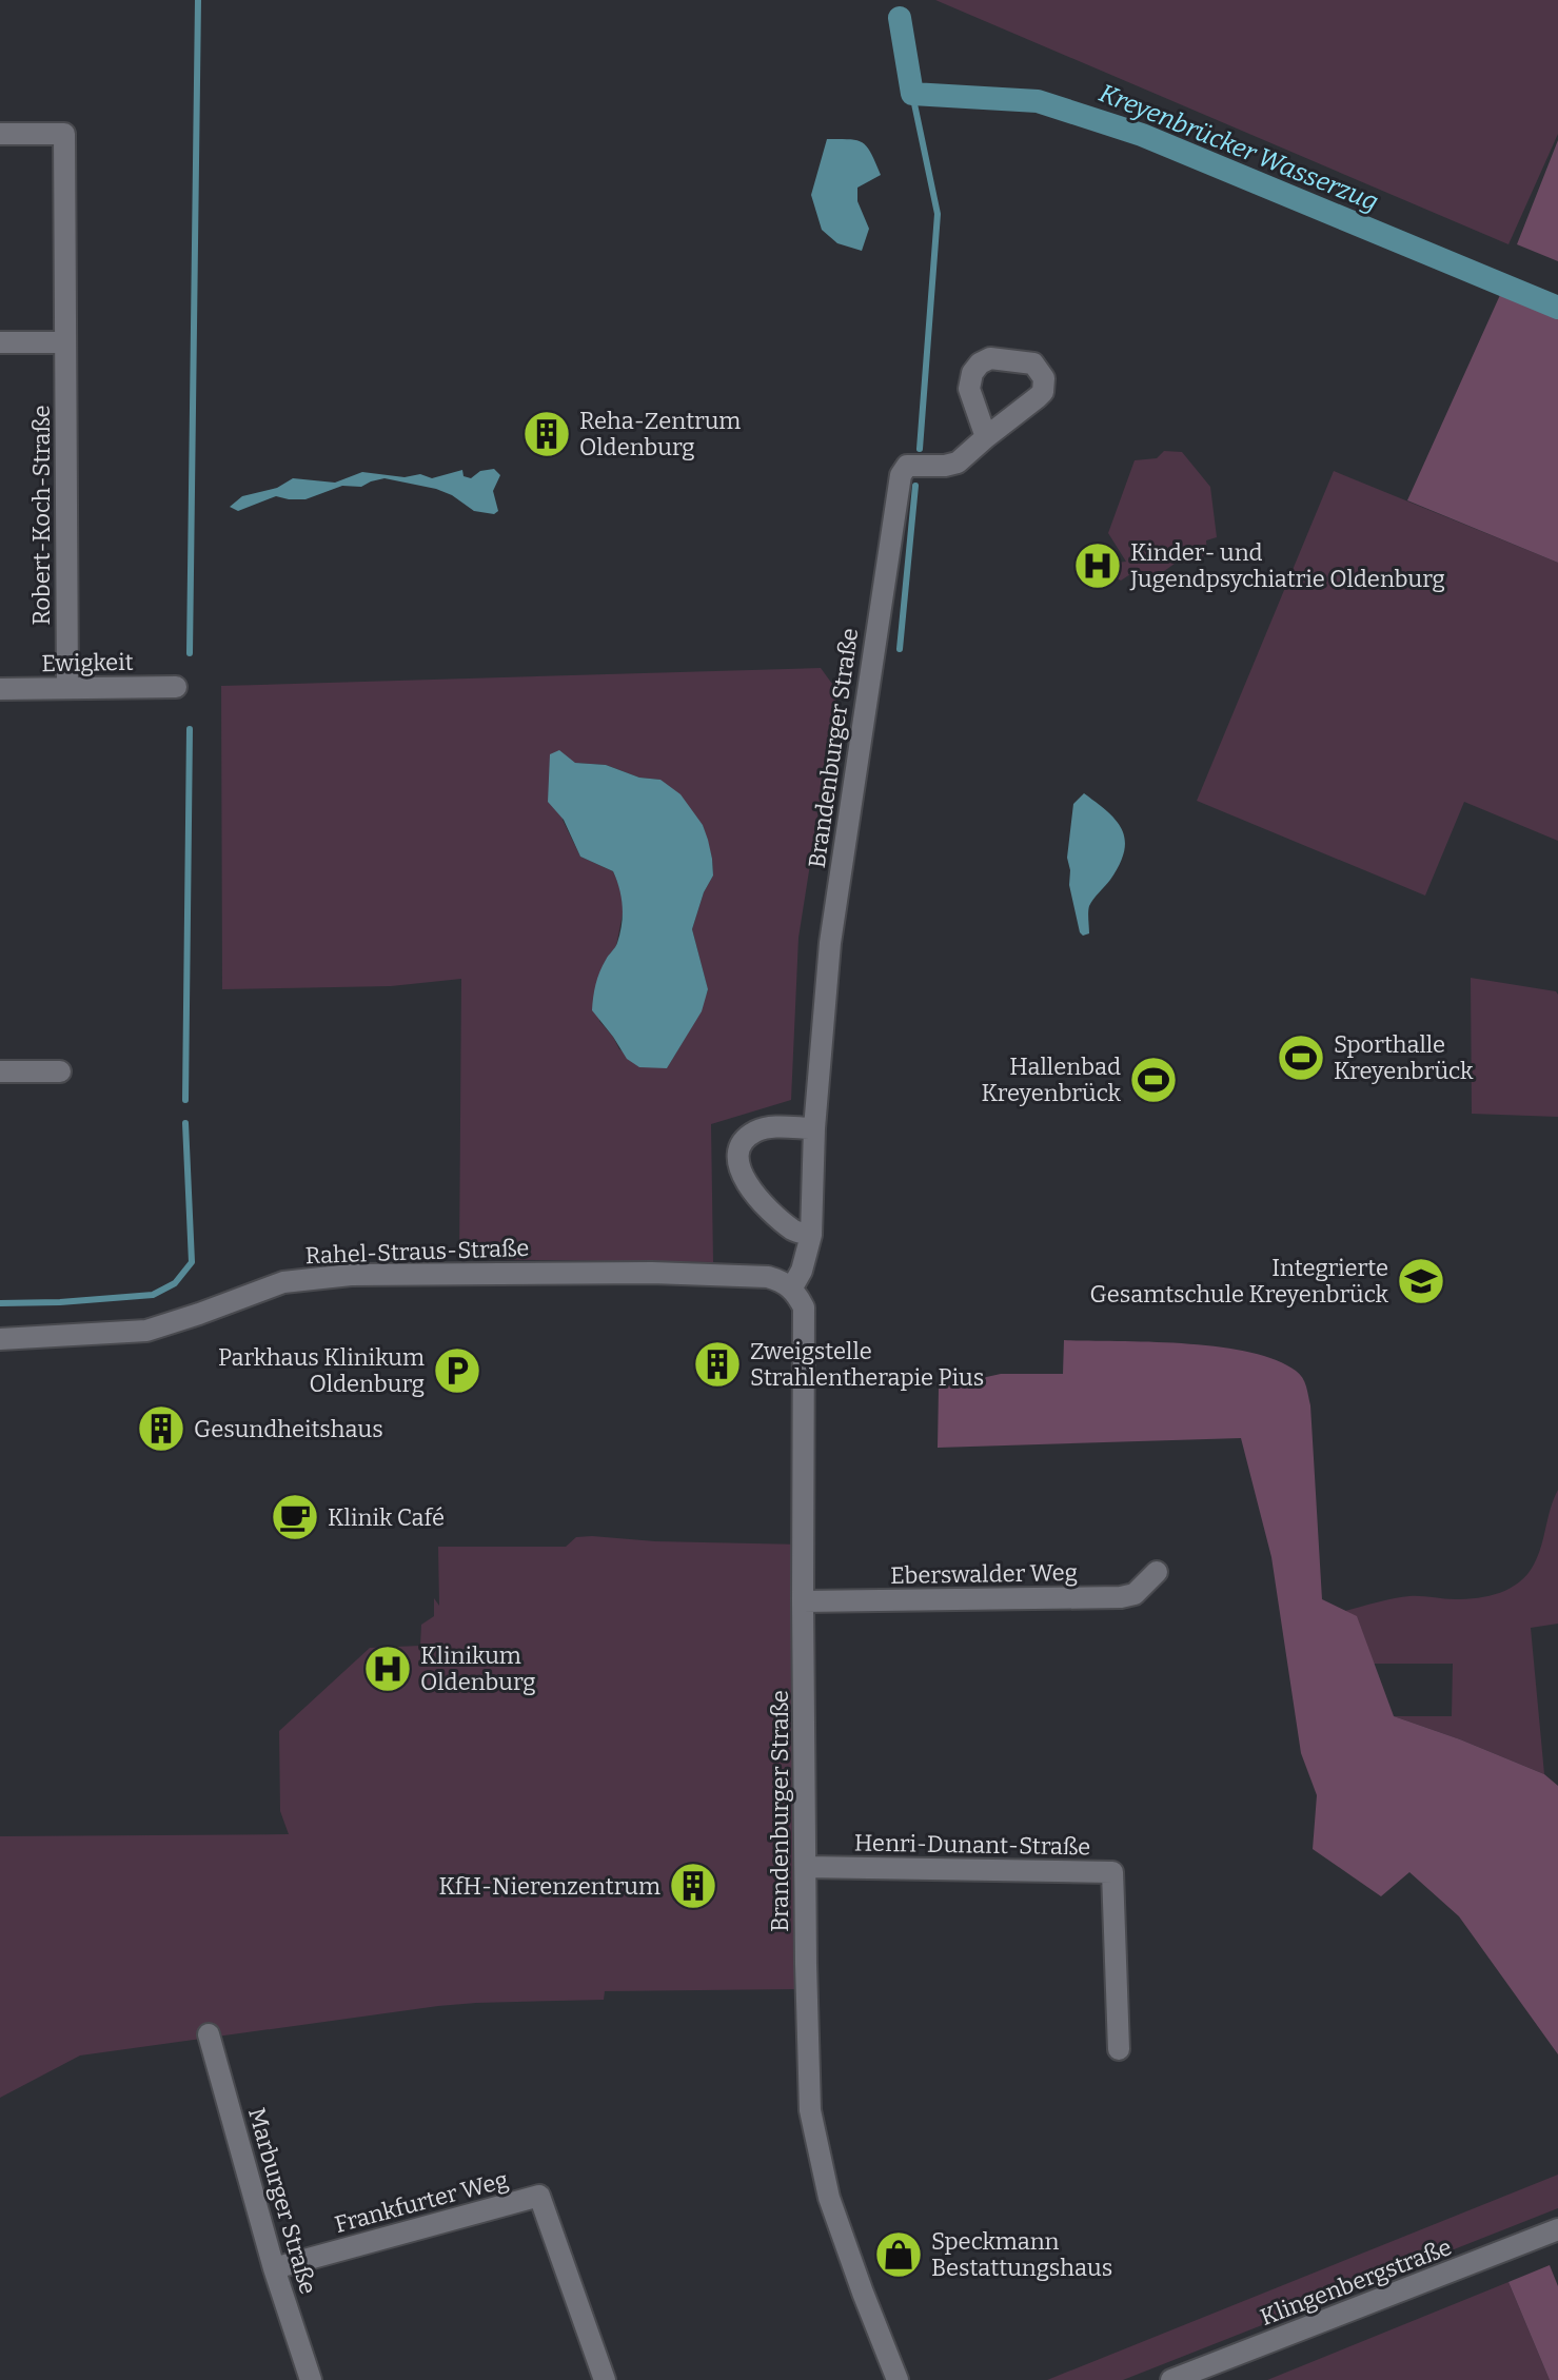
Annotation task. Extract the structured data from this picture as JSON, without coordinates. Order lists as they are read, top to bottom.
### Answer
{
  "streets": {
    "street": [
      "Robert-Koch-Straße",
      "Ewigkeit",
      "Brandenburger Straße",
      "Rahel-Straus-Straße",
      "Eberswalder Weg",
      "Henri-Dunant-Straße",
      "Marburger Straße",
      "Frankfurter Weg",
      "Klingenbergstraße"
    ]
  },
  "crossings": [
    ["Robert-Koch-Straße", "Ewigkeit"],
    ["Brandenburger Straße", "Rahel-Straus-Straße"],
    ["Brandenburger Straße", "Eberswalder Weg"],
    ["Brandenburger Straße", "Henri-Dunant-Straße"],
    ["Marburger Straße", "Frankfurter Weg"]
  ],
  "water": ["Kreyenbrücker Wasserzug"],
  "places": {
    "building": [
      "Reha-Zentrum Oldenburg",
      "Zweigstelle Strahlentherapie Pius",
      "Gesundheitshaus",
      "KfH-Nierenzentrum"
    ],
    "hospital": ["Kinder- und Jugendpsychiatrie Oldenburg", "Klinikum Oldenburg"],
    "sports": ["Sporthalle Kreyenbrück", "Hallenbad Kreyenbrück"],
    "school or university": ["Integrierte Gesamtschule Kreyenbrück"],
    "parking": ["Parkhaus Klinikum Oldenburg"],
    "cafe": ["Klinik Café"],
    "shop": ["Speckmann Bestattungshaus"]
  }
}
